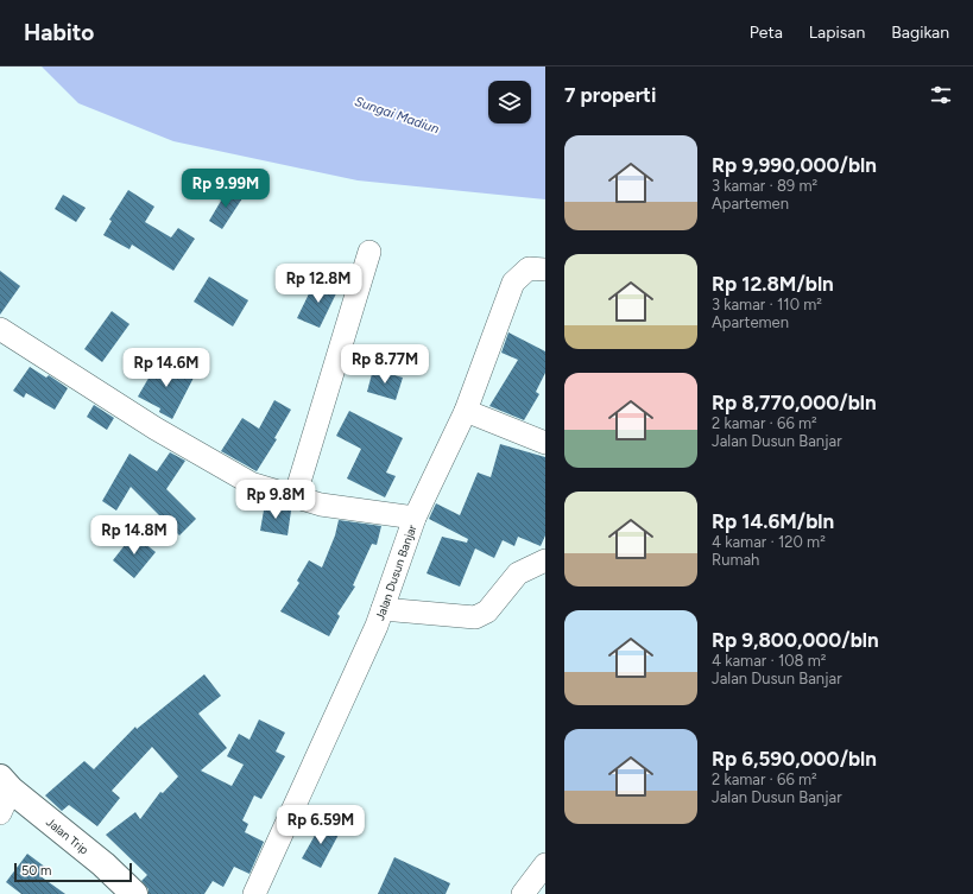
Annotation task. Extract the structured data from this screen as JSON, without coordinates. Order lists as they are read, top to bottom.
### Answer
{
  "streets": {
    "highway": ["Jalan Trip"],
    "street": ["Jalan Dusun Banjar"]
  },
  "water": ["Sungai Madiun"],
  "scale_bar": "50 m",
  "page": {
    "header": "Habito",
    "nav": ["Peta", "Lapisan", "Bagikan"],
    "heading": "7 properti",
    "list": [
      {
        "name": "Rp 9,990,000/bln",
        "note": "3 kamar · 89 m² · Apartemen"
      },
      {
        "name": "Rp 12.8M/bln",
        "note": "3 kamar · 110 m² · Apartemen"
      },
      {
        "name": "Rp 8,770,000/bln",
        "note": "2 kamar · 66 m² · Jalan Dusun Banjar"
      },
      {
        "name": "Rp 14.6M/bln",
        "note": "4 kamar · 120 m² · Rumah"
      },
      {
        "name": "Rp 9,800,000/bln",
        "note": "4 kamar · 108 m² · Jalan Dusun Banjar"
      },
      {
        "name": "Rp 6,590,000/bln",
        "note": "2 kamar · 66 m² · Jalan Dusun Banjar"
      }
    ],
    "price": [
      "Rp 9.99M",
      "Rp 12.8M",
      "Rp 8.77M",
      "Rp 14.6M",
      "Rp 9.8M",
      "Rp 14.8M",
      "Rp 6.59M"
    ],
    "scale": "50 m"
  }
}
